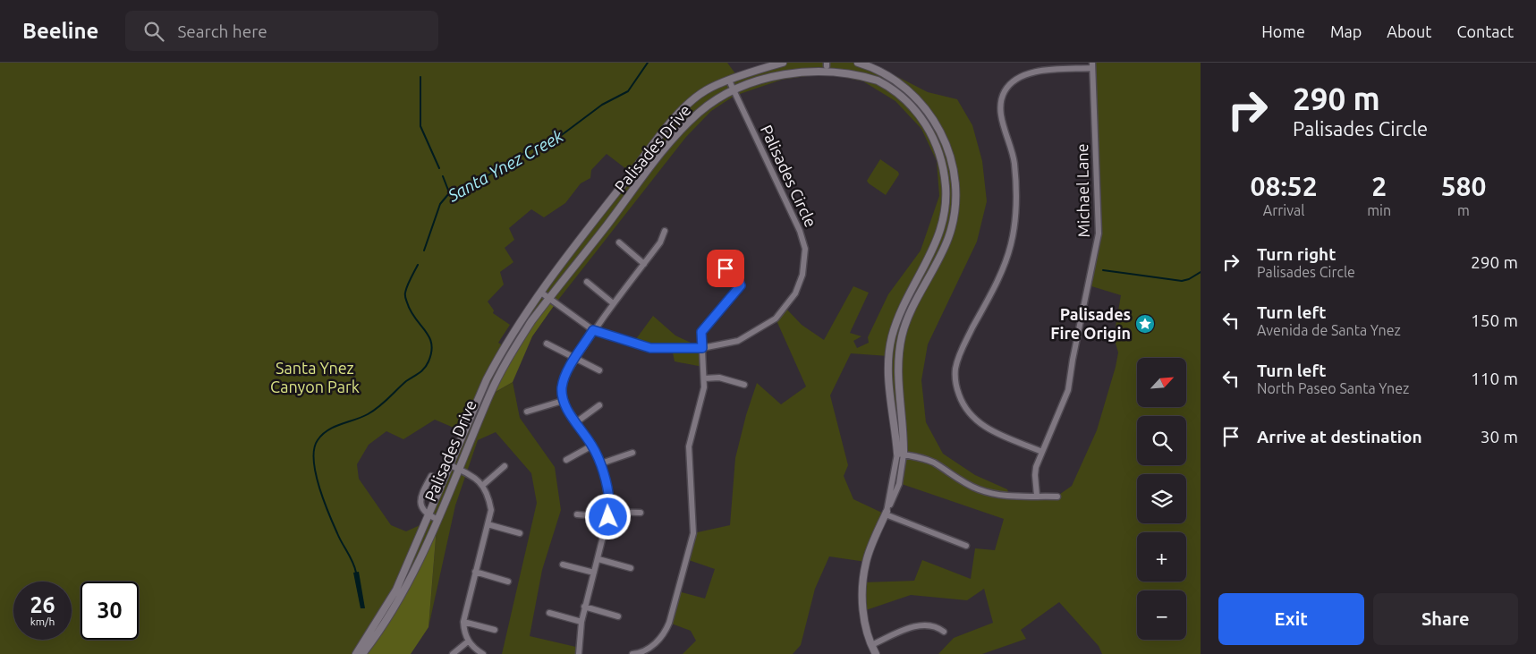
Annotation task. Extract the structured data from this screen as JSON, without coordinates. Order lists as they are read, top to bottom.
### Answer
{
  "streets": {
    "street": ["Palisades Drive", "Palisades Circle", "Michael Lane"]
  },
  "crossings": [
    ["Palisades Drive", "Palisades Circle"]
  ],
  "water": ["Santa Ynez Creek"],
  "parks": ["Santa Ynez Canyon Park"],
  "places": {
    "place": ["Palisades Fire Origin"]
  },
  "north": "top right",
  "page": {
    "header": "Beeline",
    "search": "Search here",
    "nav": [
      "Home",
      "Map",
      "About",
      "Contact"
    ],
    "turn": ["290 m", "Palisades Circle"],
    "eta": [
      "08:52",
      "Arrival",
      "2",
      "min",
      "580",
      "m"
    ],
    "list": [
      {
        "name": "Turn right",
        "note": "Palisades Circle",
        "value": "290 m"
      },
      {
        "name": "Turn left",
        "note": "Avenida de Santa Ynez",
        "value": "150 m"
      },
      {
        "name": "Turn left",
        "note": "North Paseo Santa Ynez",
        "value": "110 m"
      },
      {
        "name": "Arrive at destination",
        "value": "30 m"
      }
    ],
    "map_buttons": ["+", "−"],
    "speed": "26 km/h",
    "limit": "30",
    "buttons": ["Exit", "Share"]
  }
}
